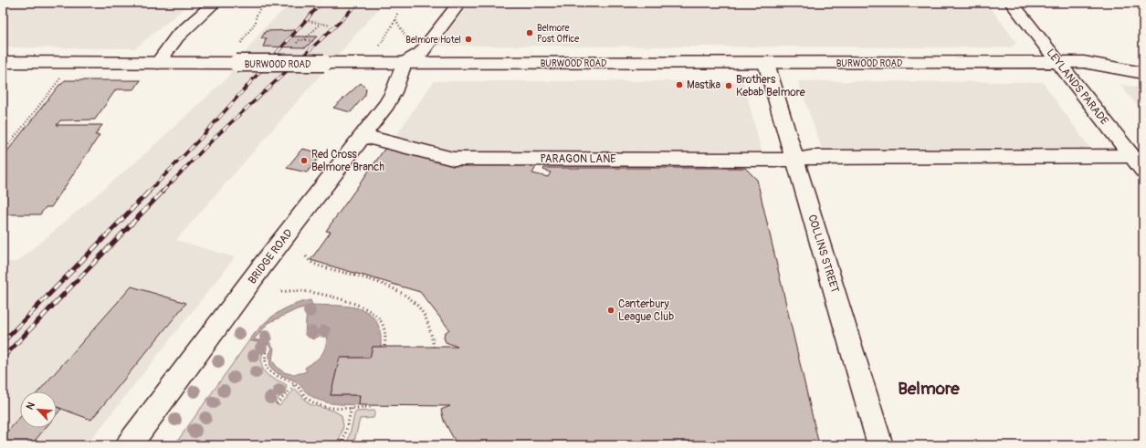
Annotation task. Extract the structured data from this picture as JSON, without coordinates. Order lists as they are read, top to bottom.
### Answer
{
  "streets": {
    "main road": [
      "BURWOOD ROAD",
      "LEYLANDS PARADE",
      "PARAGON LANE",
      "COLLINS STREET",
      "BRIDGE ROAD"
    ]
  },
  "crossings": [
    ["BURWOOD ROAD", "LEYLANDS PARADE"],
    ["BURWOOD ROAD", "COLLINS STREET"],
    ["BURWOOD ROAD", "BRIDGE ROAD"],
    ["LEYLANDS PARADE", "PARAGON LANE"],
    ["PARAGON LANE", "COLLINS STREET"],
    ["PARAGON LANE", "BRIDGE ROAD"]
  ],
  "districts": ["Belmore"],
  "places": [
    "Belmore Post Office",
    "Belmore Hotel",
    "Mastika",
    "Brothers Kebab Belmore",
    "Red Cross Belmore Branch",
    "Canterbury League Club"
  ],
  "north": "top left"
}
